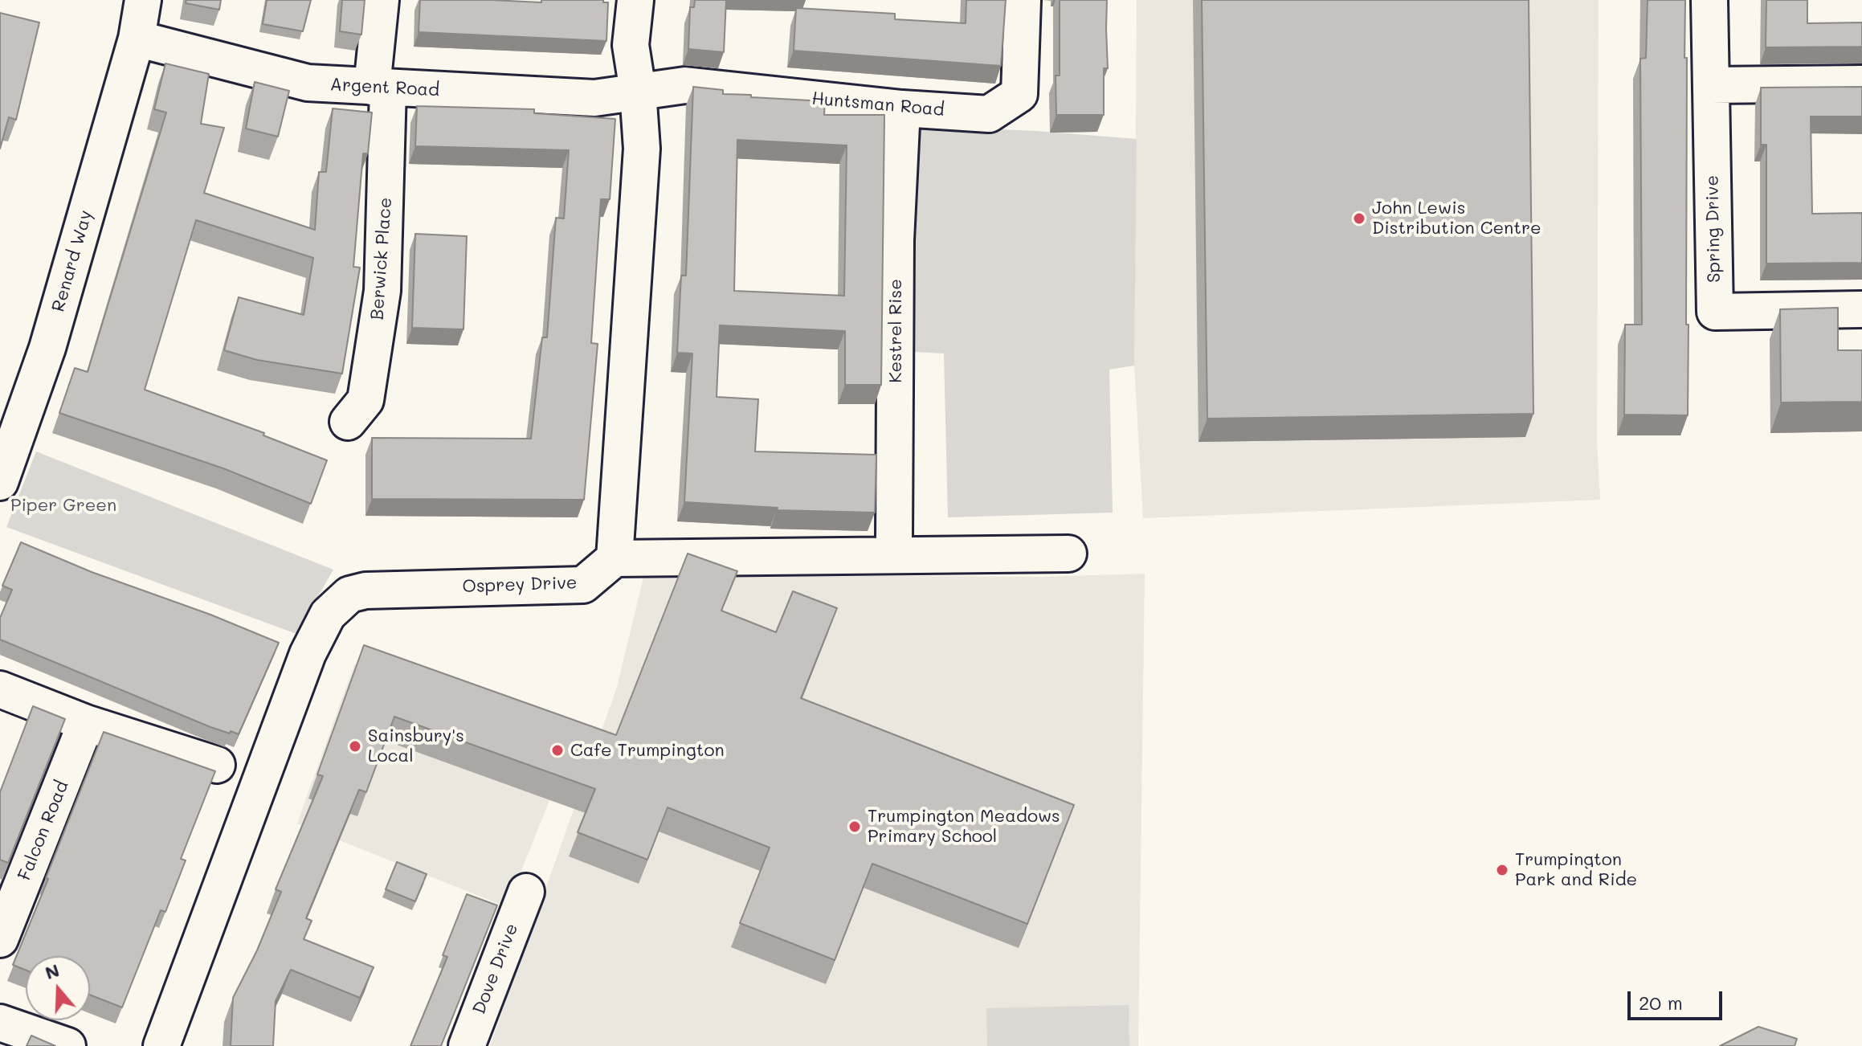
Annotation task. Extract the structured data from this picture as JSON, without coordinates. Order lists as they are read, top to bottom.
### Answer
{
  "streets": {
    "street": [
      "Argent Road",
      "Huntsman Road",
      "Spring Drive",
      "Berwick Place",
      "Renard Way",
      "Kestrel Rise",
      "Osprey Drive",
      "Falcon Road",
      "Dove Drive"
    ]
  },
  "crossings": [
    ["Argent Road", "Huntsman Road"],
    ["Argent Road", "Berwick Place"],
    ["Argent Road", "Renard Way"],
    ["Huntsman Road", "Kestrel Rise"]
  ],
  "parks": ["Piper Green"],
  "places": [
    "John Lewis Distribution Centre",
    "Sainsbury's Local",
    "Cafe Trumpington",
    "Trumpington Meadows Primary School",
    "Trumpington Park and Ride"
  ],
  "scale_bar": "20 m",
  "north": "top"
}
